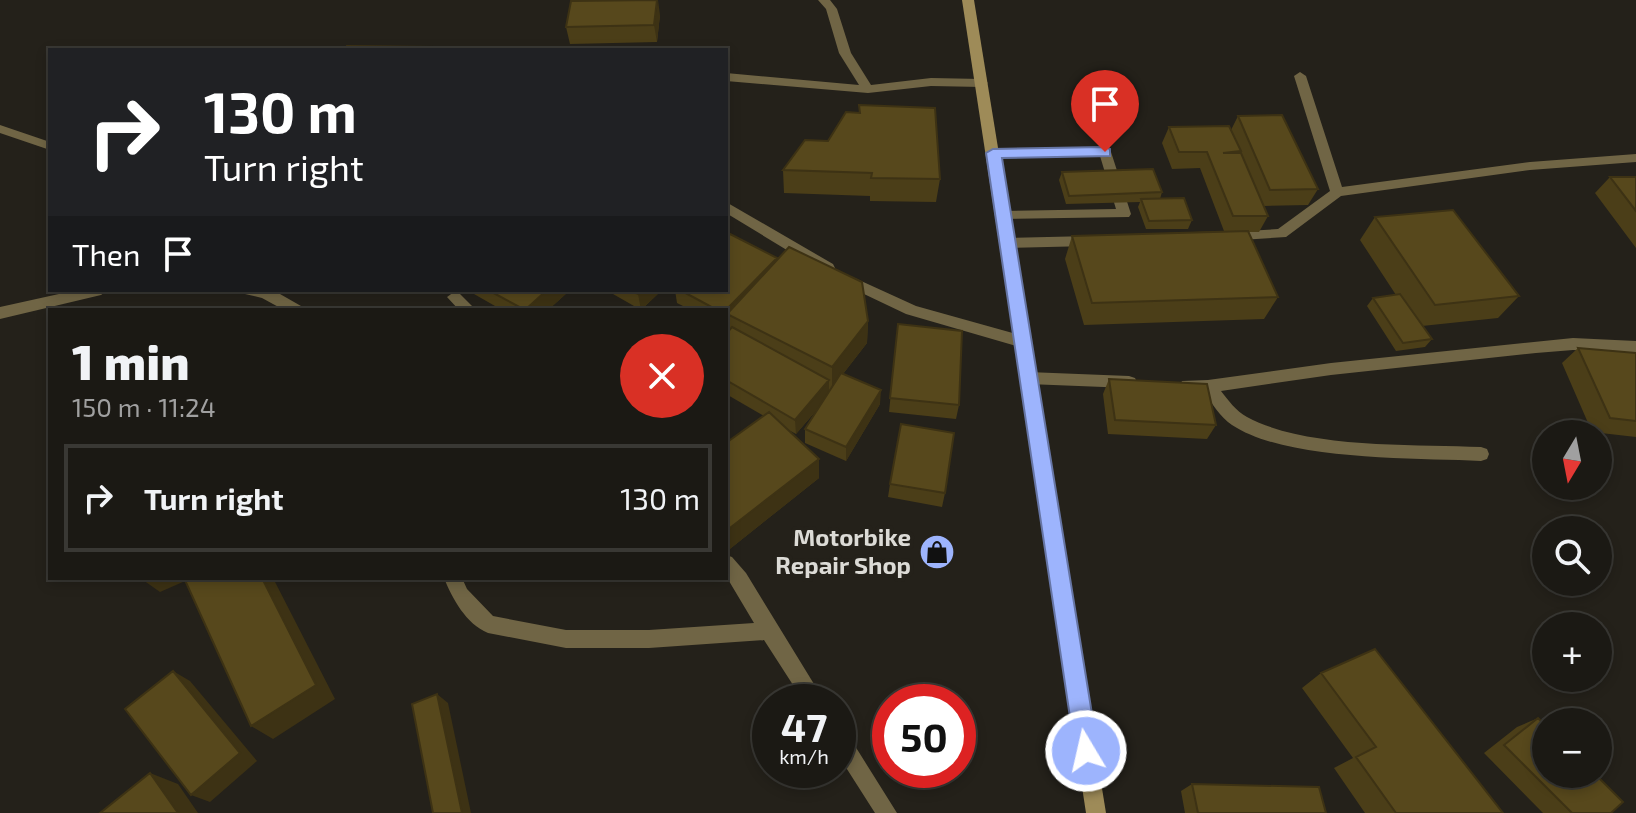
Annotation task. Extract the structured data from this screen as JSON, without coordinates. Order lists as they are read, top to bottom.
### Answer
{
  "places": {
    "shop": ["Motorbike Repair Shop"]
  },
  "north": "bottom",
  "page": {
    "turn": ["130 m", "Turn right"],
    "then": "Then",
    "heading": ["1 min", "150 m · 11:24"],
    "map_buttons": ["+", "−"],
    "list": [
      {
        "name": "Turn right",
        "value": "130 m"
      }
    ],
    "speed": "47 km/h",
    "limit": "50"
  }
}
